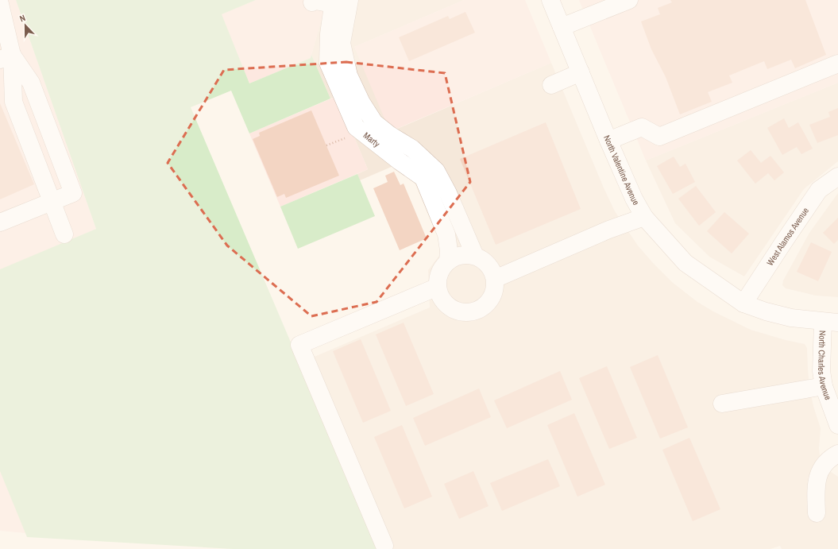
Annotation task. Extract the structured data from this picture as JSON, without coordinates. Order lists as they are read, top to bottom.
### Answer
{
  "streets": {
    "street": [
      "Marty",
      "North Valentine Avenue",
      "West Alamos Avenue",
      "North Charles Avenue"
    ]
  },
  "crossings": [
    ["North Valentine Avenue", "West Alamos Avenue"],
    ["North Valentine Avenue", "North Charles Avenue"]
  ],
  "north": "top"
}
